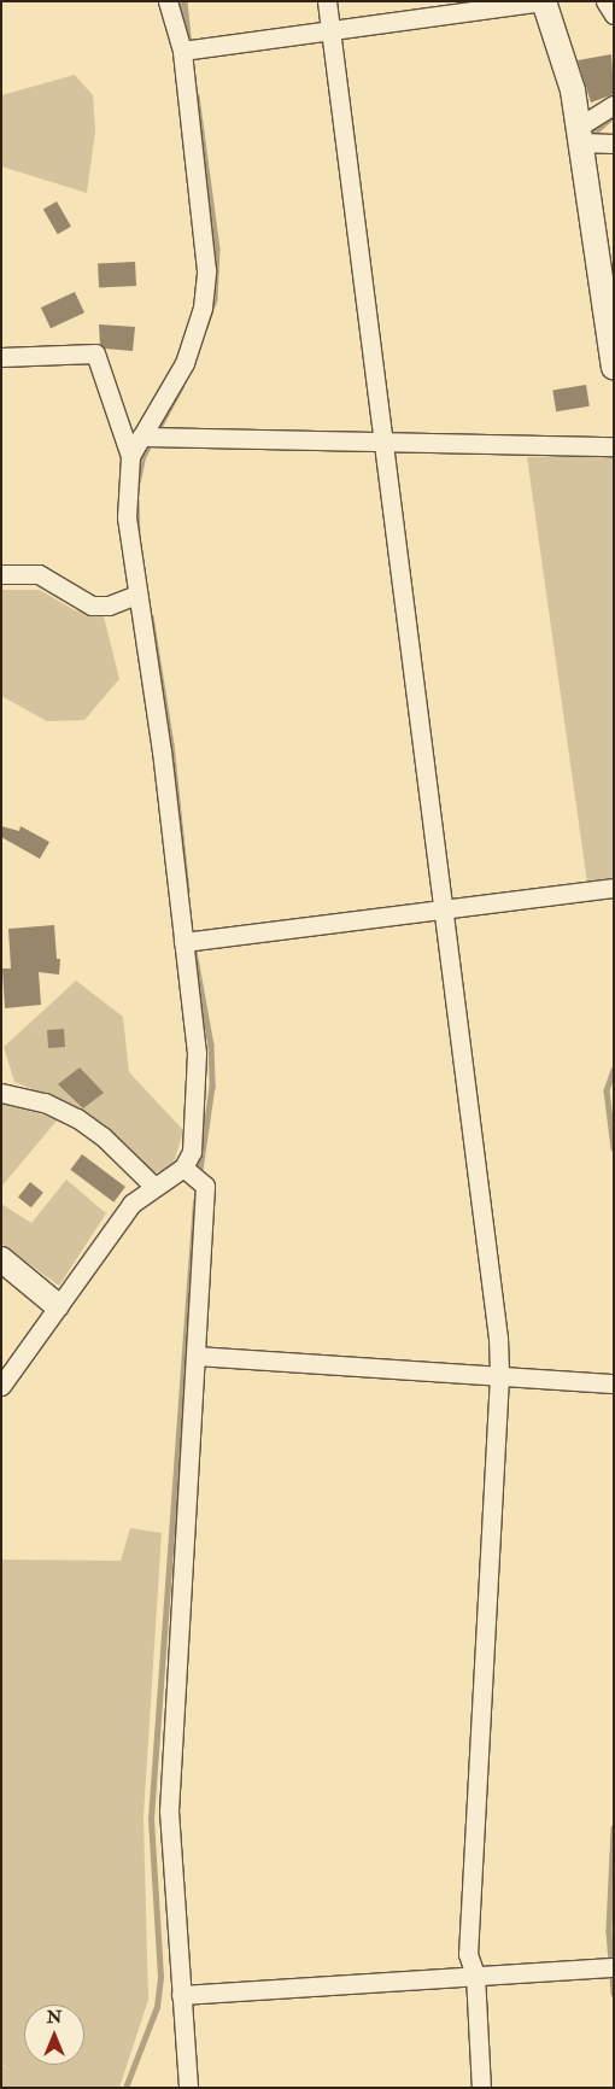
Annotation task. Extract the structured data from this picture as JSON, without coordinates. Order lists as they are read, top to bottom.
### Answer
{
  "north": "top"
}
